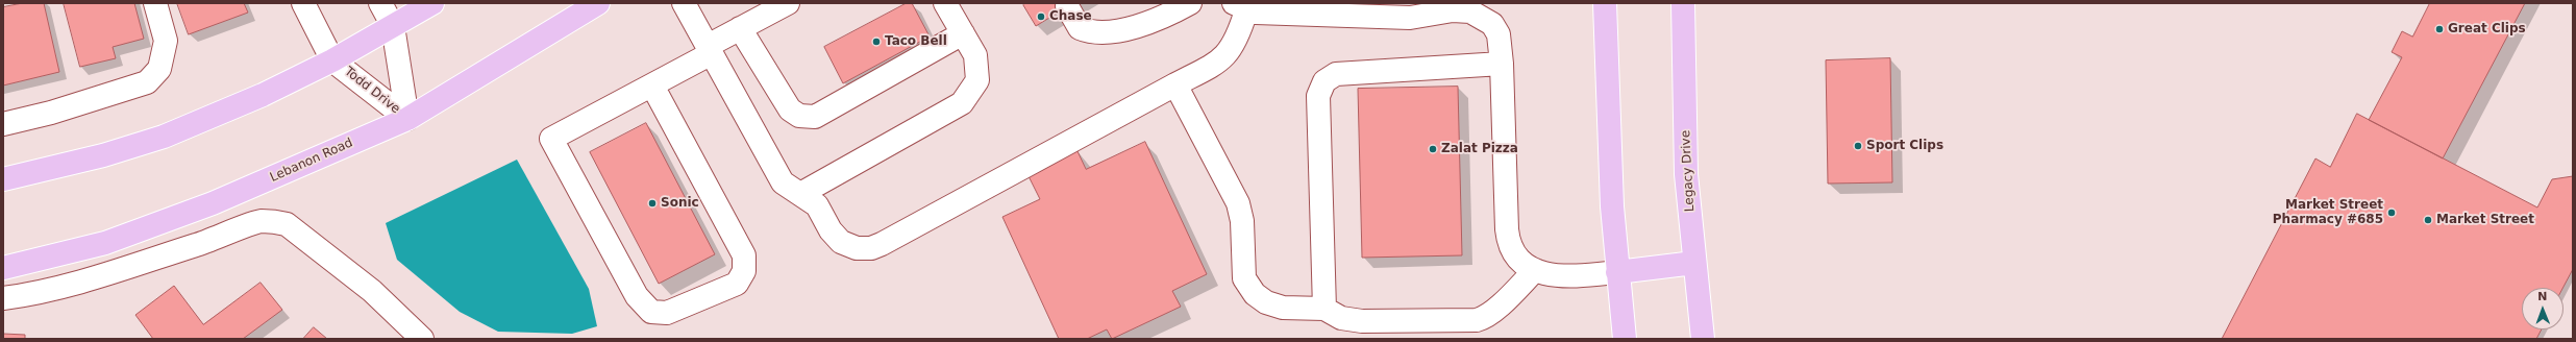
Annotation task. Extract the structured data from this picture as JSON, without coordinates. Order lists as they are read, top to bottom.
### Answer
{
  "streets": {
    "main road": ["Lebanon Road", "Legacy Drive"],
    "street": ["Todd Drive"]
  },
  "crossings": [
    ["Todd Drive", "Lebanon Road"]
  ],
  "places": [
    "Chase",
    "Great Clips",
    "Taco Bell",
    "Sport Clips",
    "Zalat Pizza",
    "Sonic",
    "Market Street Pharmacy #685",
    "Market Street"
  ],
  "north": "top"
}
